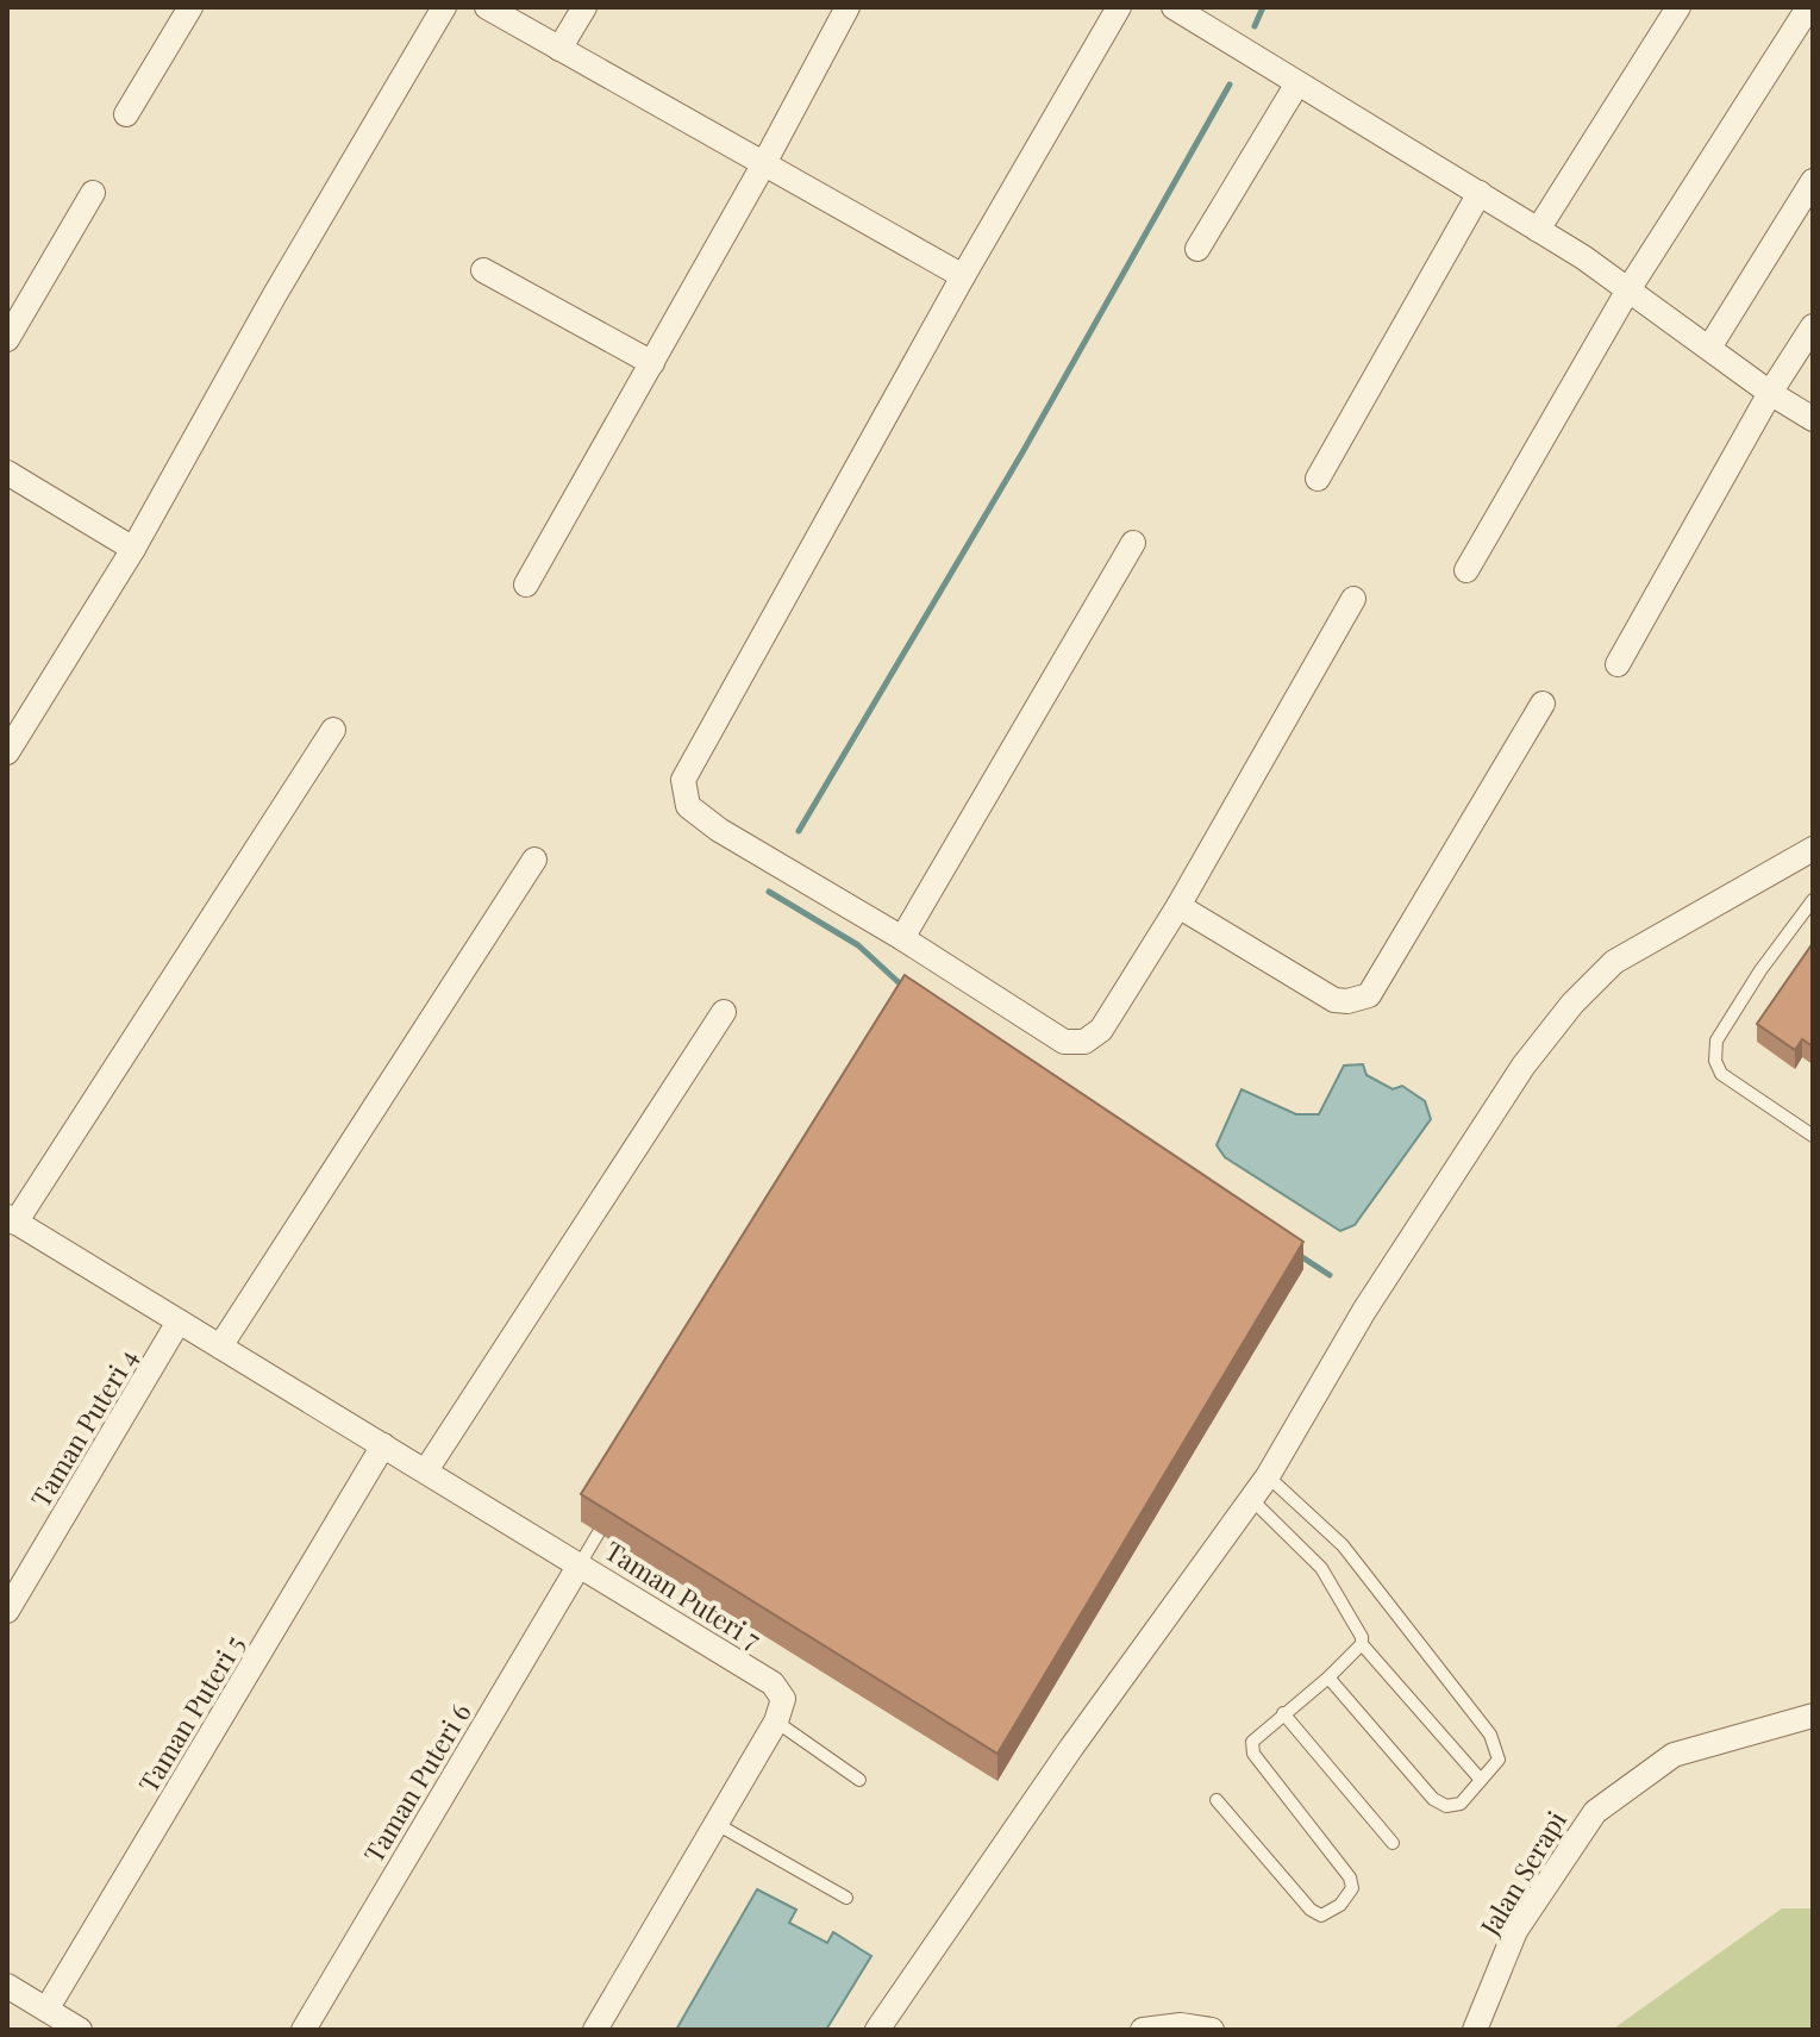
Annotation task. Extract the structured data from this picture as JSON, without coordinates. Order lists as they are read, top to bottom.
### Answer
{
  "streets": {
    "street": [
      "Taman Puteri 4",
      "Taman Puteri 7",
      "Taman Puteri 5",
      "Taman Puteri 6",
      "Jalan Serapi"
    ]
  },
  "crossings": [
    ["Taman Puteri 4", "Taman Puteri 7"],
    ["Taman Puteri 7", "Taman Puteri 5"],
    ["Taman Puteri 7", "Taman Puteri 6"]
  ]
}
